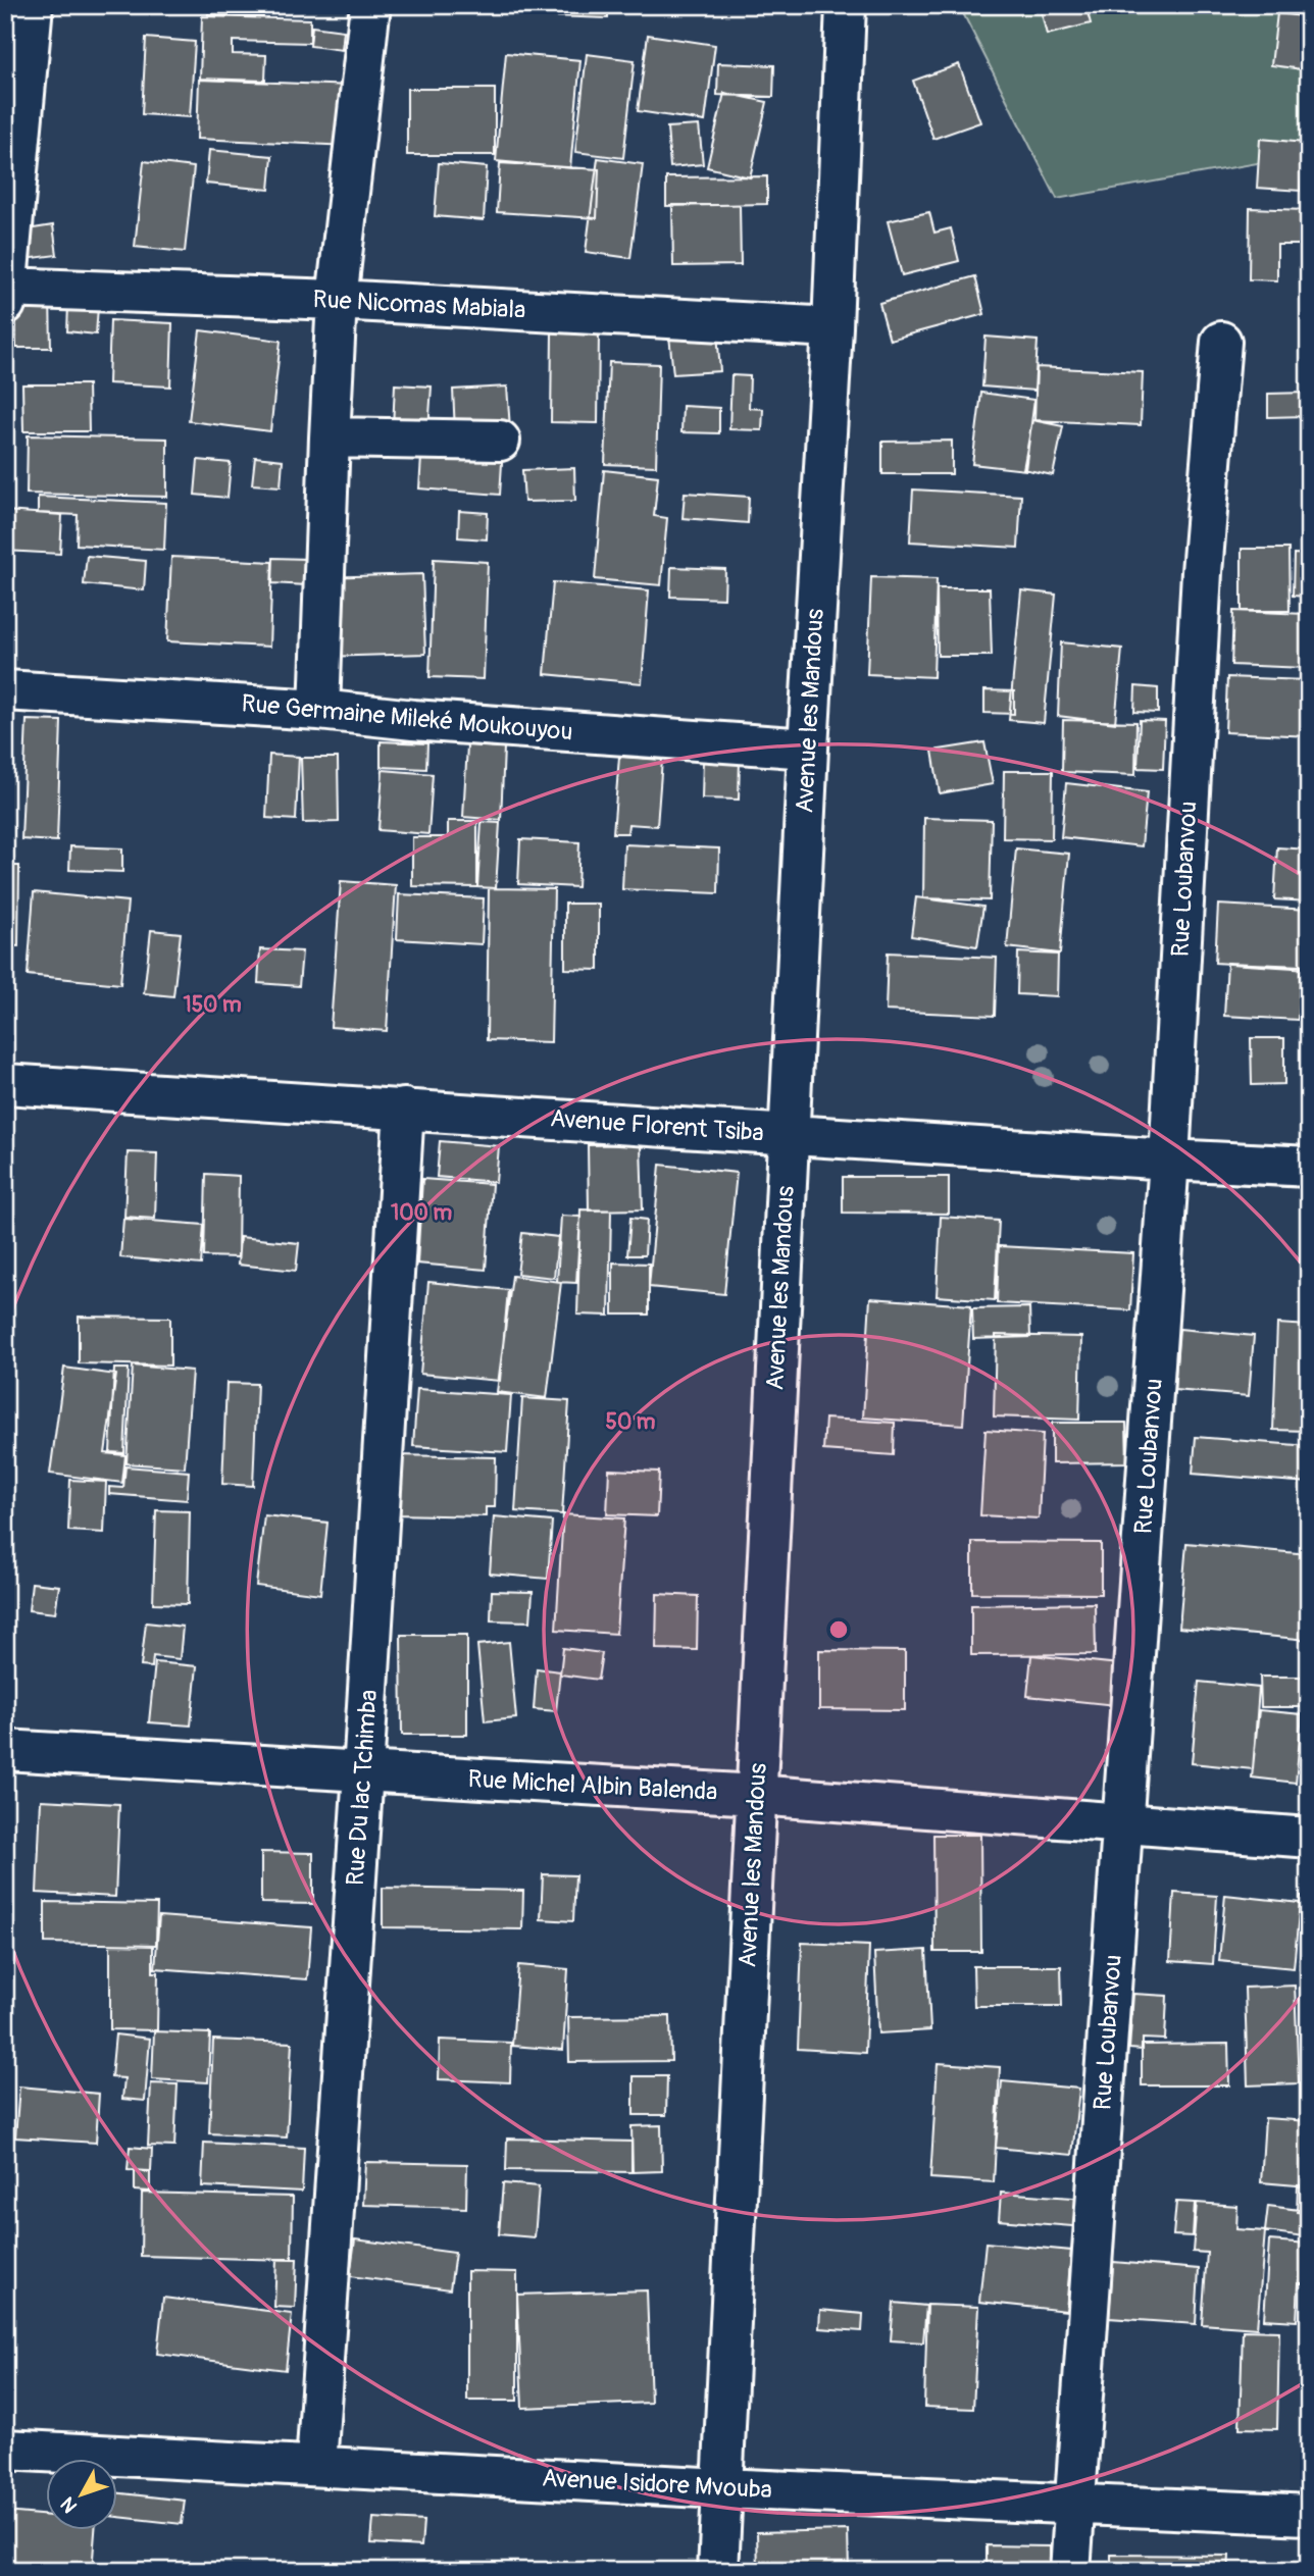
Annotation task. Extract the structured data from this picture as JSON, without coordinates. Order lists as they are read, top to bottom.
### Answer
{
  "streets": {
    "street": [
      "Rue Nicomas Mabiala",
      "Avenue les Mandous",
      "Rue Germaine Mileké Moukouyou",
      "Rue Loubanvou",
      "Avenue Florent Tsiba",
      "Rue Michel Albin Balenda",
      "Rue Du lac Tchimba",
      "Avenue Isidore Mvouba"
    ]
  },
  "crossings": [
    ["Rue Nicomas Mabiala", "Avenue les Mandous"],
    ["Avenue les Mandous", "Rue Germaine Mileké Moukouyou"],
    ["Avenue les Mandous", "Avenue Florent Tsiba"],
    ["Avenue les Mandous", "Rue Michel Albin Balenda"],
    ["Avenue les Mandous", "Avenue Isidore Mvouba"],
    ["Rue Loubanvou", "Avenue Florent Tsiba"],
    ["Rue Loubanvou", "Rue Michel Albin Balenda"],
    ["Rue Loubanvou", "Avenue Isidore Mvouba"],
    ["Avenue Florent Tsiba", "Rue Du lac Tchimba"],
    ["Rue Michel Albin Balenda", "Rue Du lac Tchimba"],
    ["Rue Du lac Tchimba", "Avenue Isidore Mvouba"]
  ],
  "north": "bottom left",
  "rings": ["150 m", "100 m", "50 m"]
}
